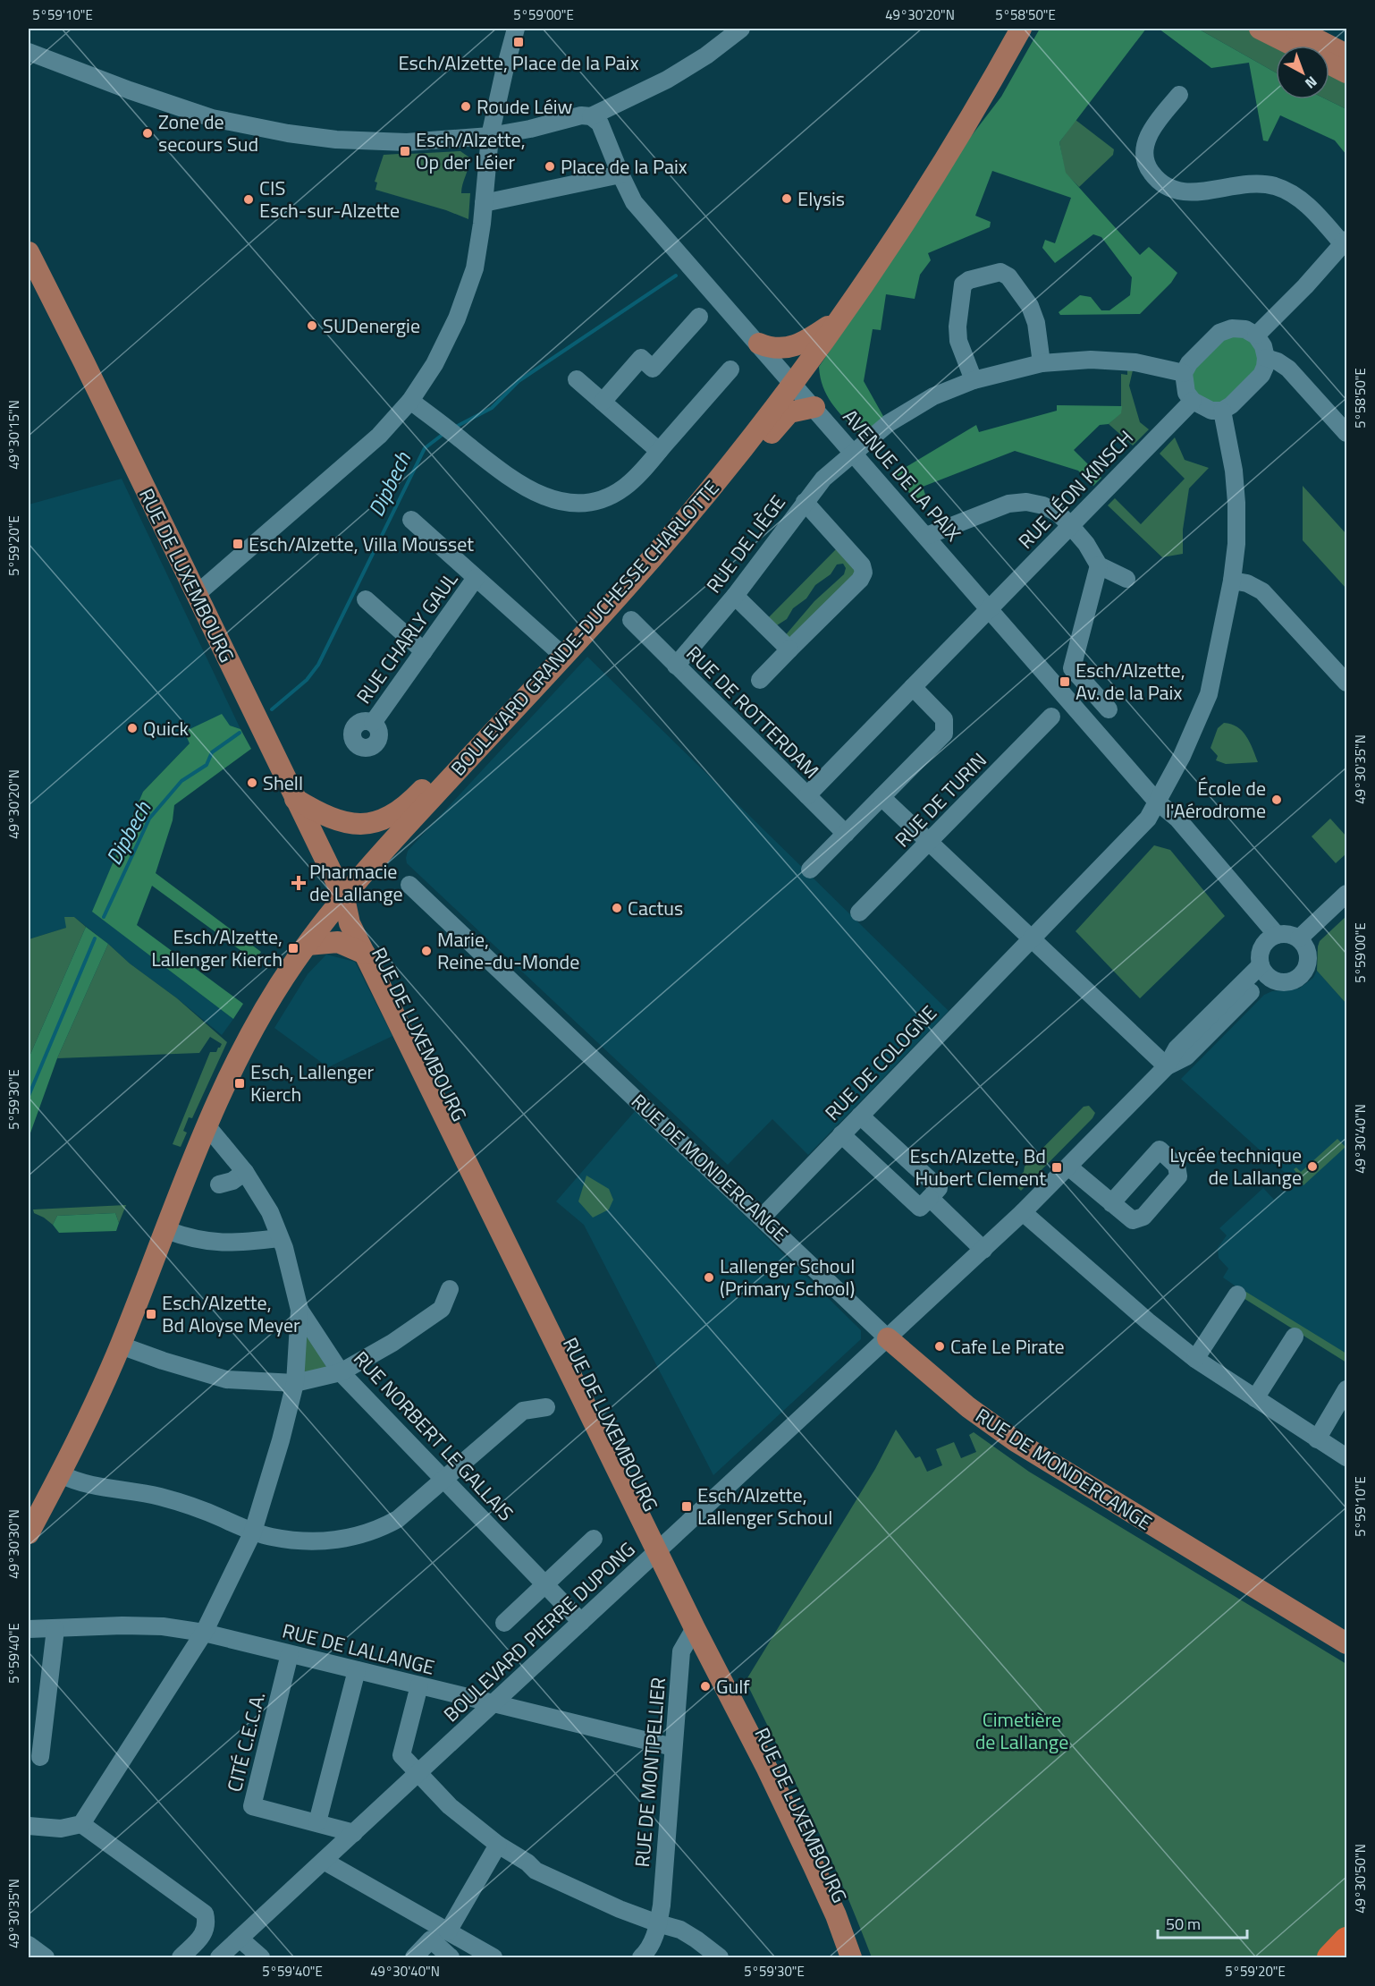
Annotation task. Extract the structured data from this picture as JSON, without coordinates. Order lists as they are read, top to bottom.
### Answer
{
  "streets": {
    "main road": ["RUE DE LUXEMBOURG", "BOULEVARD GRANDE-DUCHESSE CHARLOTTE", "RUE DE MONDERCANGE"],
    "street": [
      "AVENUE DE LA PAIX",
      "RUE LÉON KINSCH",
      "RUE DE LIÈGE",
      "RUE CHARLY GAUL",
      "RUE DE ROTTERDAM",
      "RUE DE TURIN",
      "RUE DE COLOGNE",
      "RUE NORBERT LE GALLAIS",
      "BOULEVARD PIERRE DUPONG",
      "RUE DE LALLANGE",
      "CITÉ C.E.C.A.",
      "RUE DE MONTPELLIER"
    ]
  },
  "crossings": [
    ["AVENUE DE LA PAIX", "RUE LÉON KINSCH"],
    ["AVENUE DE LA PAIX", "RUE DE LIÈGE"],
    ["AVENUE DE LA PAIX", "BOULEVARD GRANDE-DUCHESSE CHARLOTTE"],
    ["AVENUE DE LA PAIX", "RUE DE COLOGNE"],
    ["AVENUE DE LA PAIX", "BOULEVARD PIERRE DUPONG"],
    ["RUE LÉON KINSCH", "RUE DE LIÈGE"],
    ["RUE LÉON KINSCH", "RUE DE ROTTERDAM"],
    ["RUE LÉON KINSCH", "RUE DE COLOGNE"],
    ["RUE DE LIÈGE", "RUE DE ROTTERDAM"],
    ["RUE DE LIÈGE", "RUE DE COLOGNE"],
    ["RUE DE LUXEMBOURG", "BOULEVARD GRANDE-DUCHESSE CHARLOTTE"],
    ["RUE DE LUXEMBOURG", "RUE DE MONTPELLIER"],
    ["RUE DE COLOGNE", "RUE DE MONDERCANGE"],
    ["RUE DE MONDERCANGE", "BOULEVARD PIERRE DUPONG"],
    ["RUE NORBERT LE GALLAIS", "BOULEVARD PIERRE DUPONG"],
    ["BOULEVARD PIERRE DUPONG", "RUE DE LALLANGE"],
    ["BOULEVARD PIERRE DUPONG", "CITÉ C.E.C.A."],
    ["RUE DE LALLANGE", "CITÉ C.E.C.A."],
    ["RUE DE LALLANGE", "RUE DE MONTPELLIER"]
  ],
  "water": ["Dipbech"],
  "parks": ["Cimetière de Lallange"],
  "places": {
    "transit": [
      "Esch/Alzette, Place de la Paix",
      "Esch/Alzette, Op der Léier",
      "Esch/Alzette, Villa Mousset",
      "Esch/Alzette, Av. de la Paix",
      "Esch/Alzette, Lallenger Kierch",
      "Esch, Lallenger Kierch",
      "Esch/Alzette, Bd Hubert Clement",
      "Esch/Alzette, Bd Aloyse Meyer",
      "Esch/Alzette, Lallenger Schoul"
    ],
    "other": [
      "Roude Léiw",
      "Zone de secours Sud",
      "Place de la Paix",
      "Elysis",
      "CIS Esch-sur-Alzette",
      "SUDenergie",
      "Quick",
      "Shell",
      "École de l'Aérodrome",
      "Cactus",
      "Marie, Reine-du-Monde",
      "Lycée technique de Lallange",
      "Lallenger Schoul (Primary School)",
      "Cafe Le Pirate",
      "Gulf"
    ],
    "health": ["Pharmacie de Lallange"]
  },
  "scale_bar": "50 m",
  "north": "bottom right",
  "coordinates": [
    "5°59'10\"E",
    "5°59'00\"E",
    "49°30'20\"N",
    "5°58'50\"E",
    "49°30'15\"N",
    "5°59'20\"E",
    "49°30'35\"N",
    "5°59'30\"E",
    "49°30'40\"N",
    "49°30'30\"N",
    "5°59'40\"E",
    "49°30'50\"N"
  ]
}
